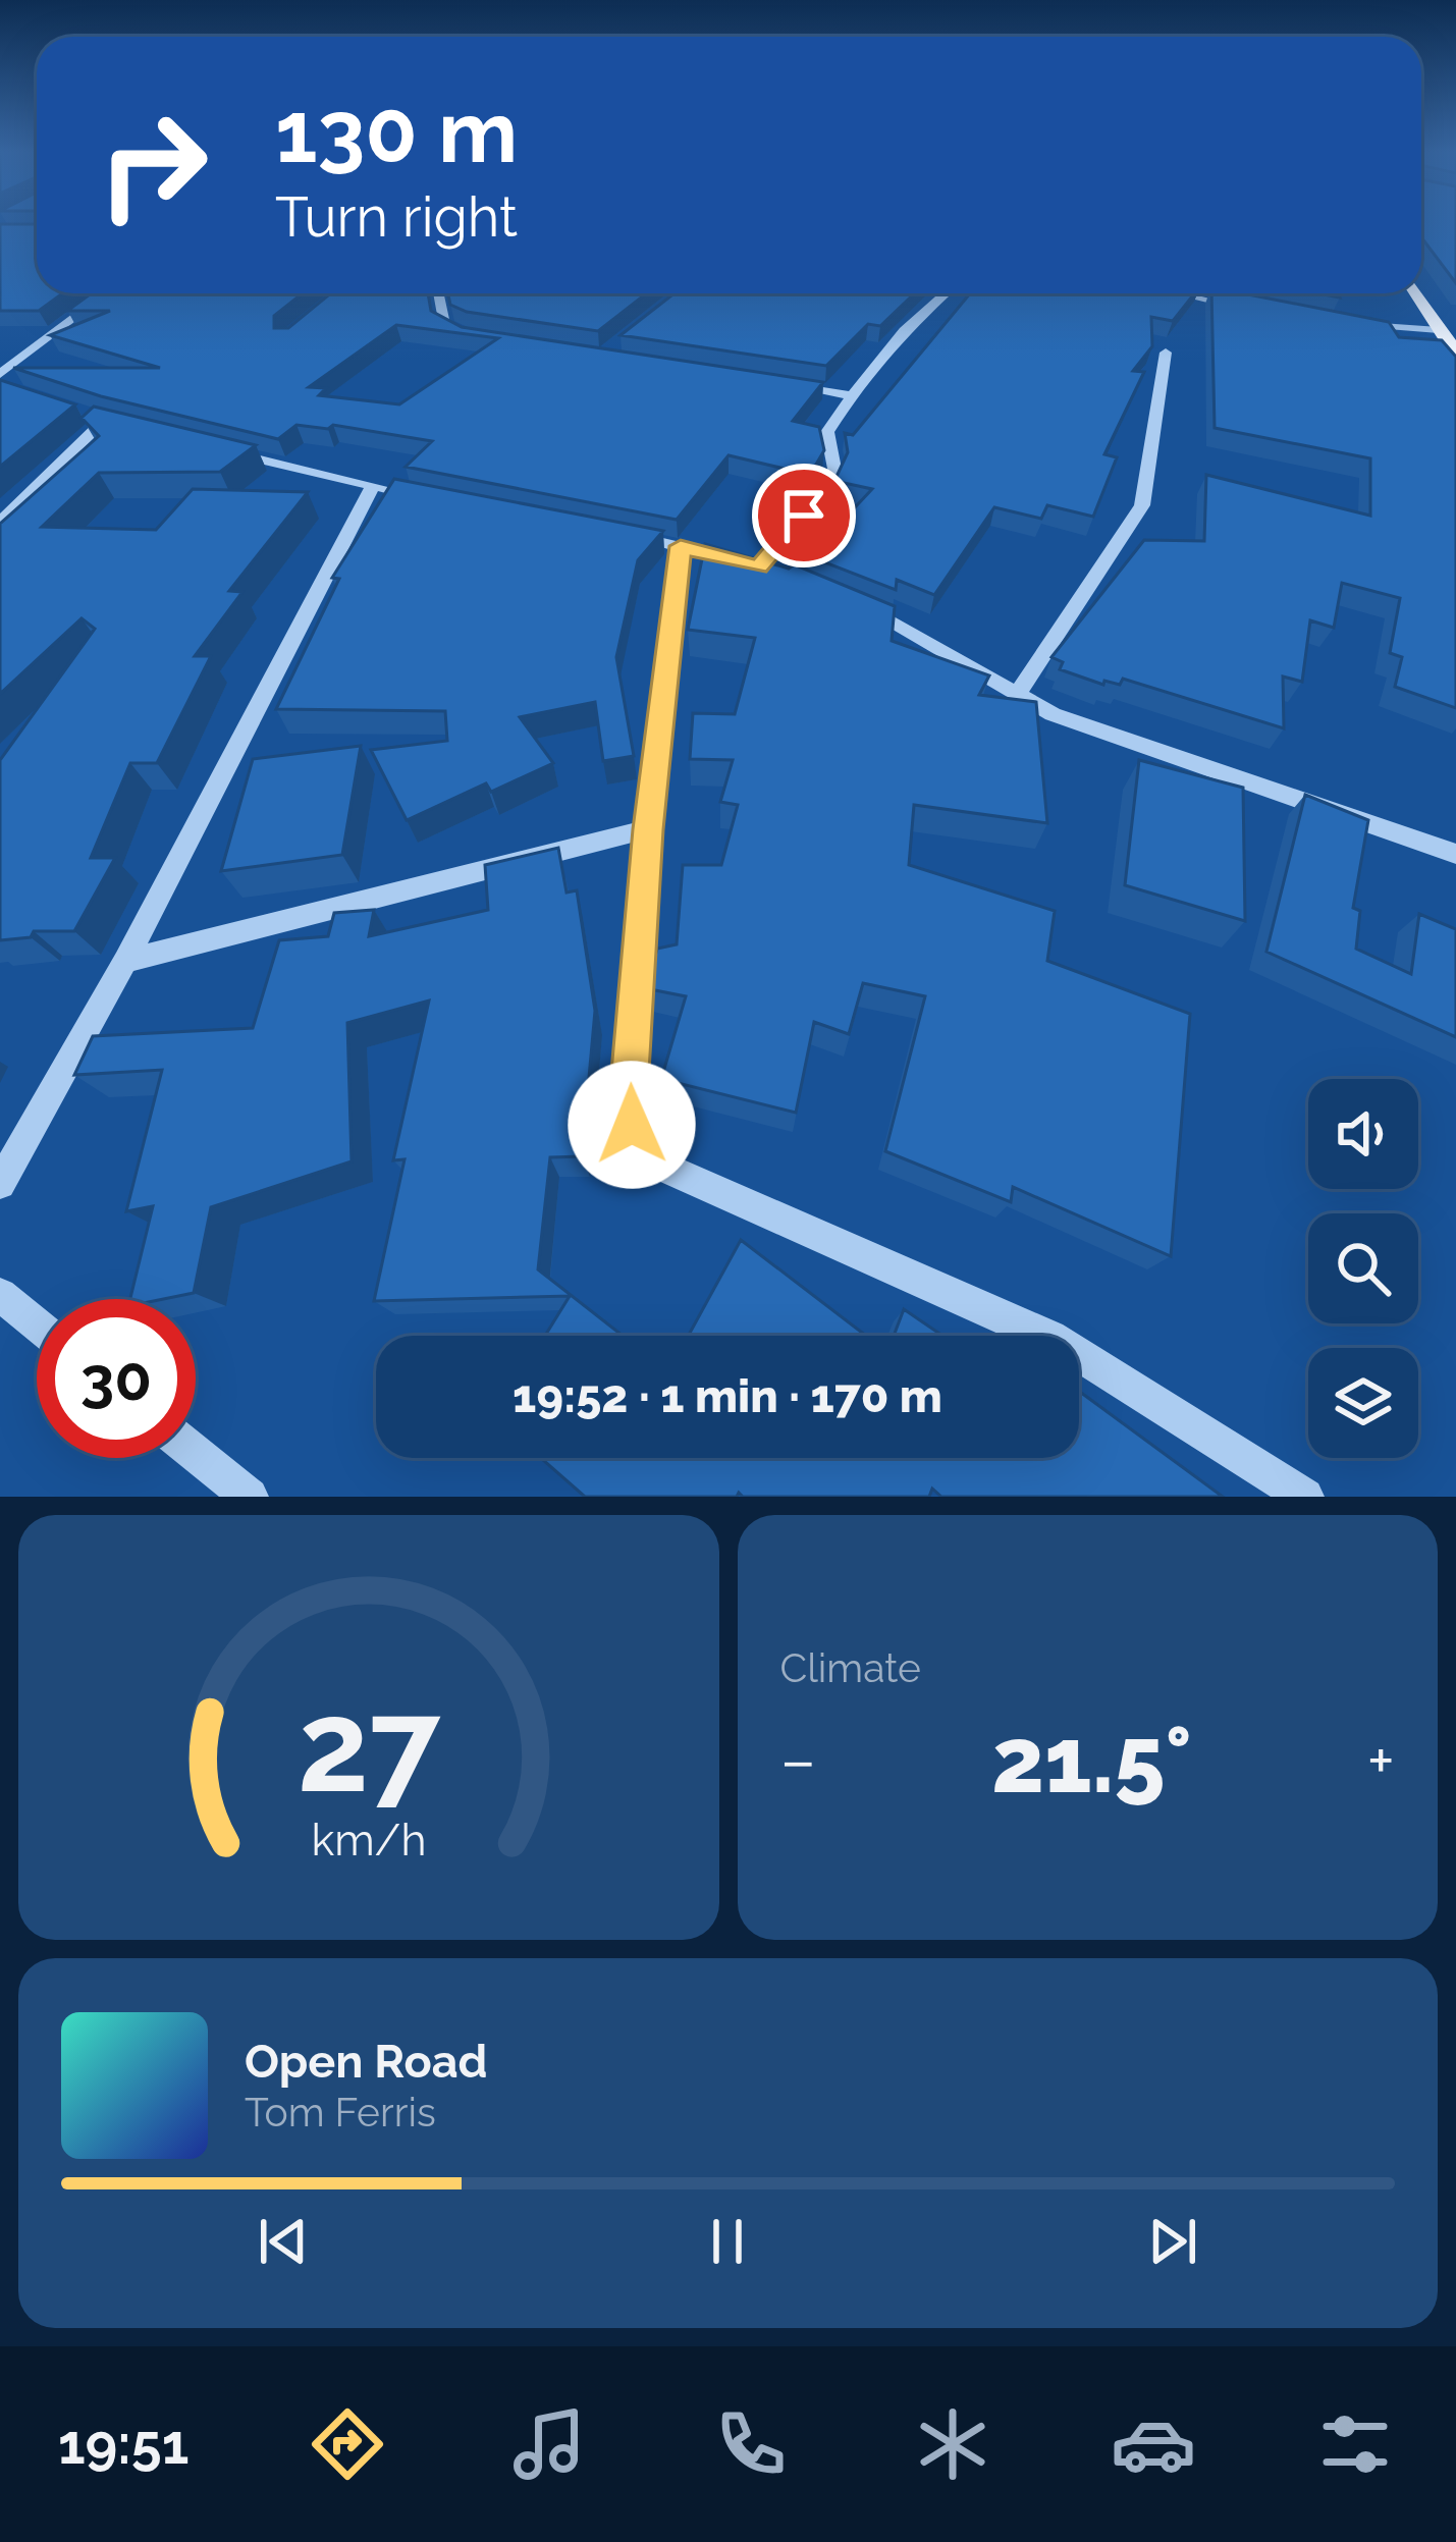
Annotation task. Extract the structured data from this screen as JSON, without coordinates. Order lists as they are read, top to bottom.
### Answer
{
  "page": {
    "turn": ["130 m", "Turn right"],
    "limit": "30",
    "trip": "19:52 · 1 min · 170 m",
    "tile": "Climate",
    "heat": ["−", "21.5°", "+"],
    "song": ["Open Road", "Tom Ferris"],
    "tabs": "19:51",
    "gauge": ["27", "km/h"]
  }
}
